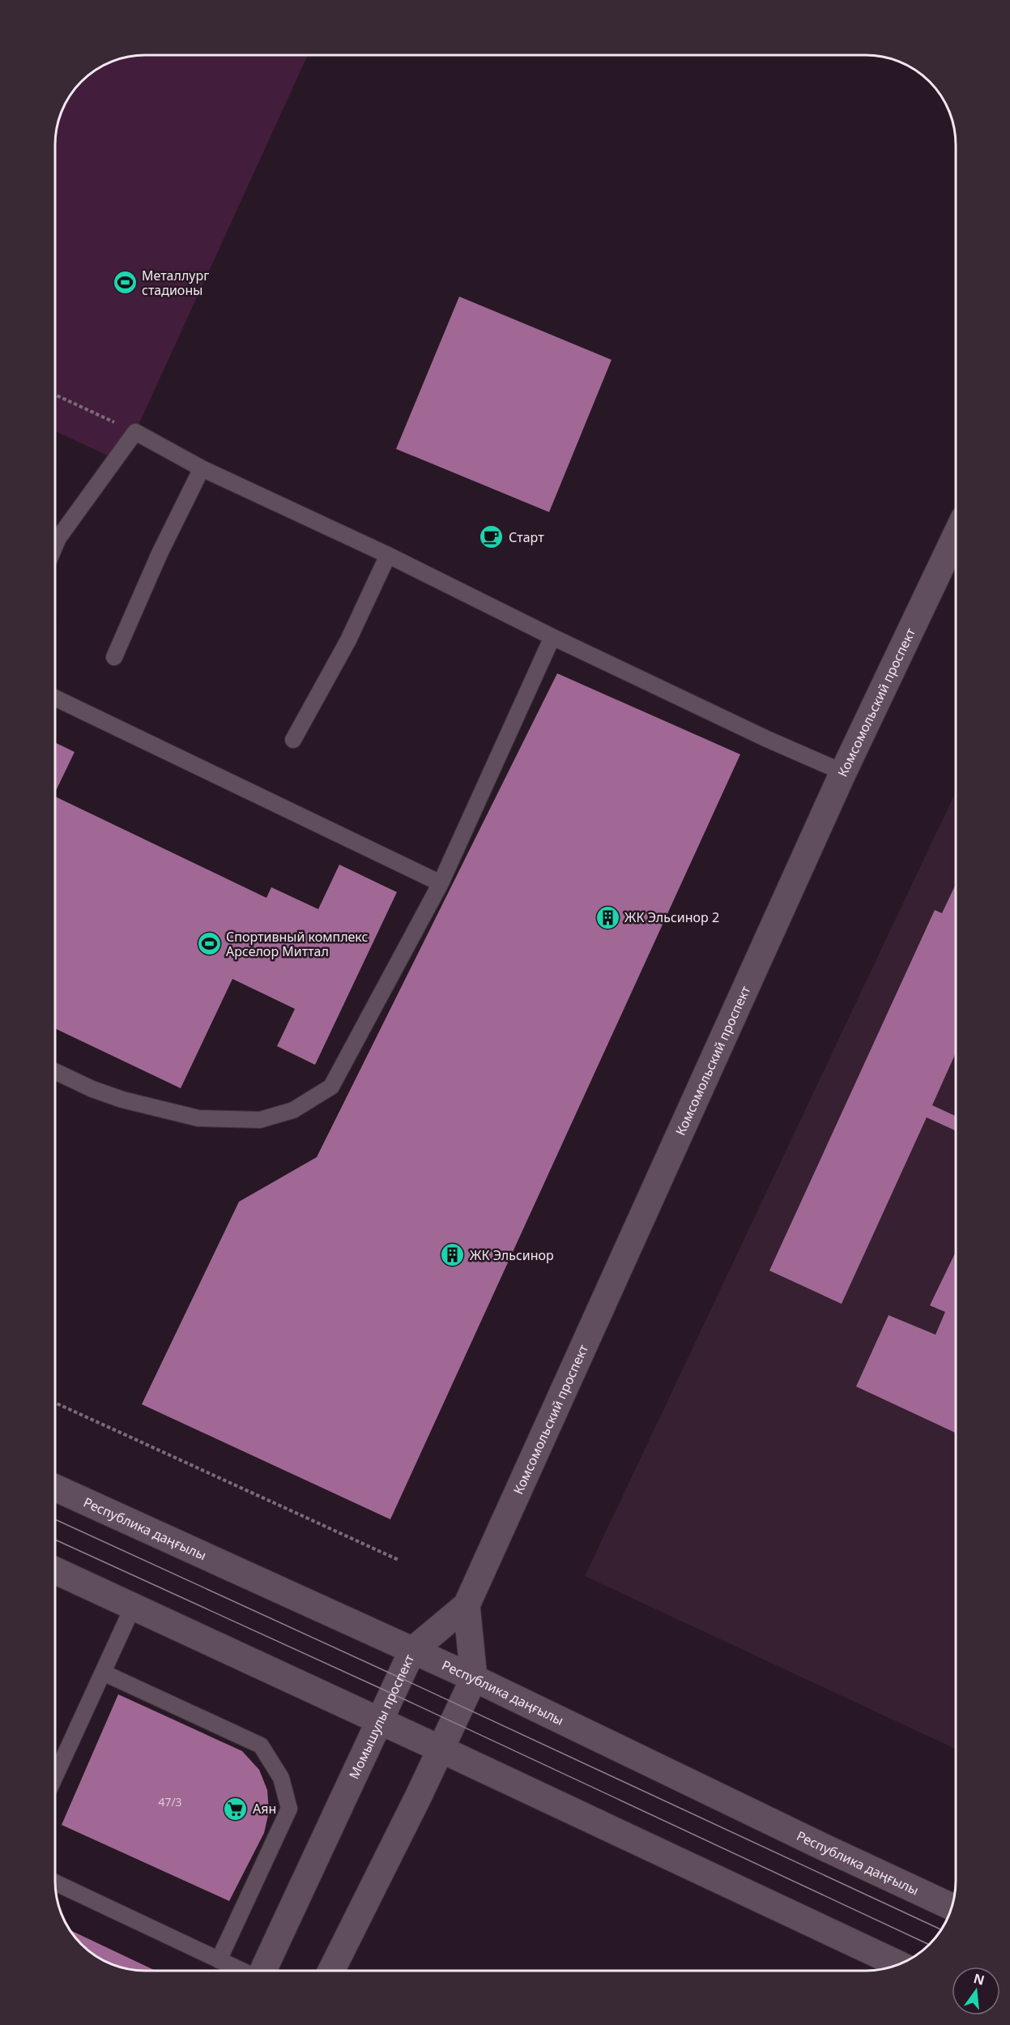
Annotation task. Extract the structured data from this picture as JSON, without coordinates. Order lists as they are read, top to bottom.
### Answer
{
  "streets": {
    "street": ["Комсомольский проспект", "Республика даңғылы", "Момышулы проспект"]
  },
  "crossings": [
    ["Комсомольский проспект", "Момышулы проспект"],
    ["Республика даңғылы", "Момышулы проспект"]
  ],
  "places": {
    "sports": ["Металлург стадионы", "Спортивный комплекс Арселор Миттал"],
    "cafe": ["Старт"],
    "building": ["ЖК Эльсинор 2", "ЖК Эльсинор"],
    "supermarket": ["Аян"]
  },
  "house_numbers": ["47/3"],
  "north": "top"
}
